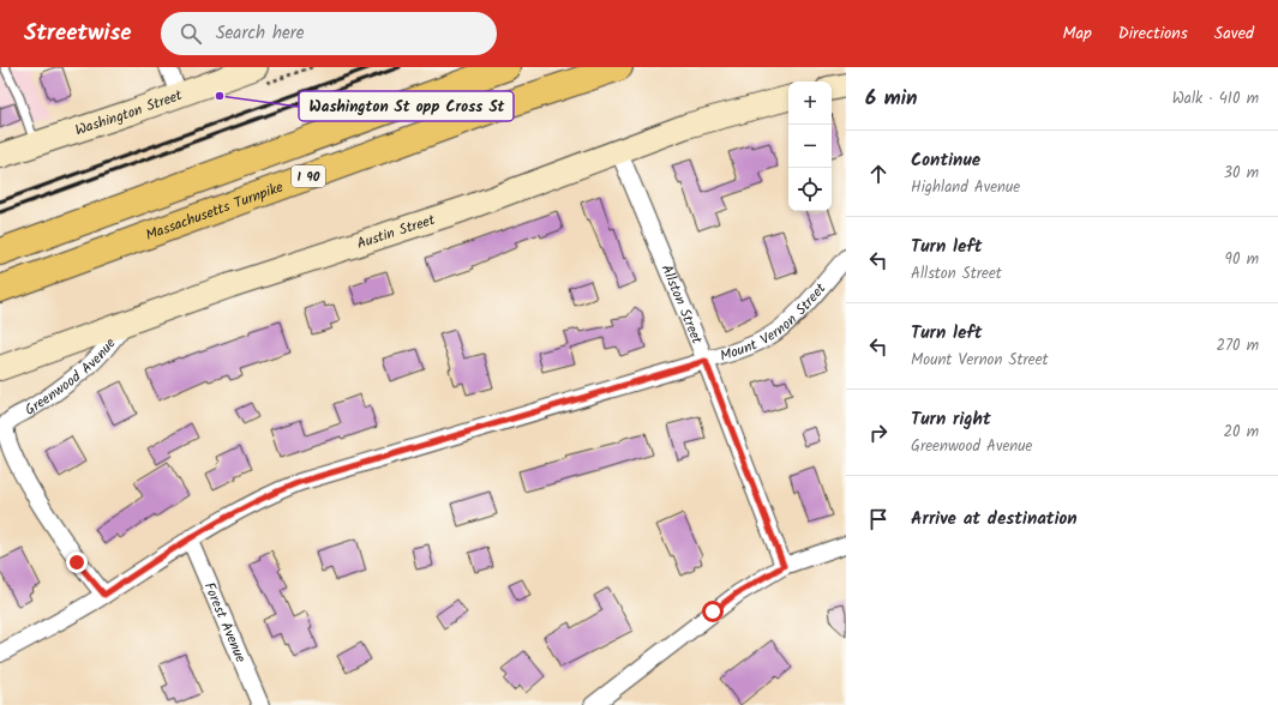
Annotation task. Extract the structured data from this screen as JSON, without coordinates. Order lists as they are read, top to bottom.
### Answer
{
  "streets": {
    "highway": ["I 90", "Massachusetts Turnpike"],
    "main road": ["Washington Street", "Austin Street"],
    "street": [
      "Allston Street",
      "Mount Vernon Street",
      "Greenwood Avenue",
      "Forest Avenue"
    ]
  },
  "crossings": [
    ["Austin Street", "Allston Street"],
    ["Austin Street", "Greenwood Avenue"],
    ["Allston Street", "Mount Vernon Street"],
    ["Mount Vernon Street", "Greenwood Avenue"],
    ["Mount Vernon Street", "Forest Avenue"]
  ],
  "places": ["Washington St opp Cross St"],
  "page": {
    "header": "Streetwise",
    "search": "Search here",
    "nav": ["Map", "Directions", "Saved"],
    "heading": ["6 min", "Walk · 410 m"],
    "map_buttons": ["+", "−"],
    "list": [
      ["Continue", "Highland Avenue", "30 m"],
      ["Turn left", "Allston Street", "90 m"],
      ["Turn left", "Mount Vernon Street", "270 m"],
      ["Turn right", "Greenwood Avenue", "20 m"],
      "Arrive at destination"
    ]
  }
}
